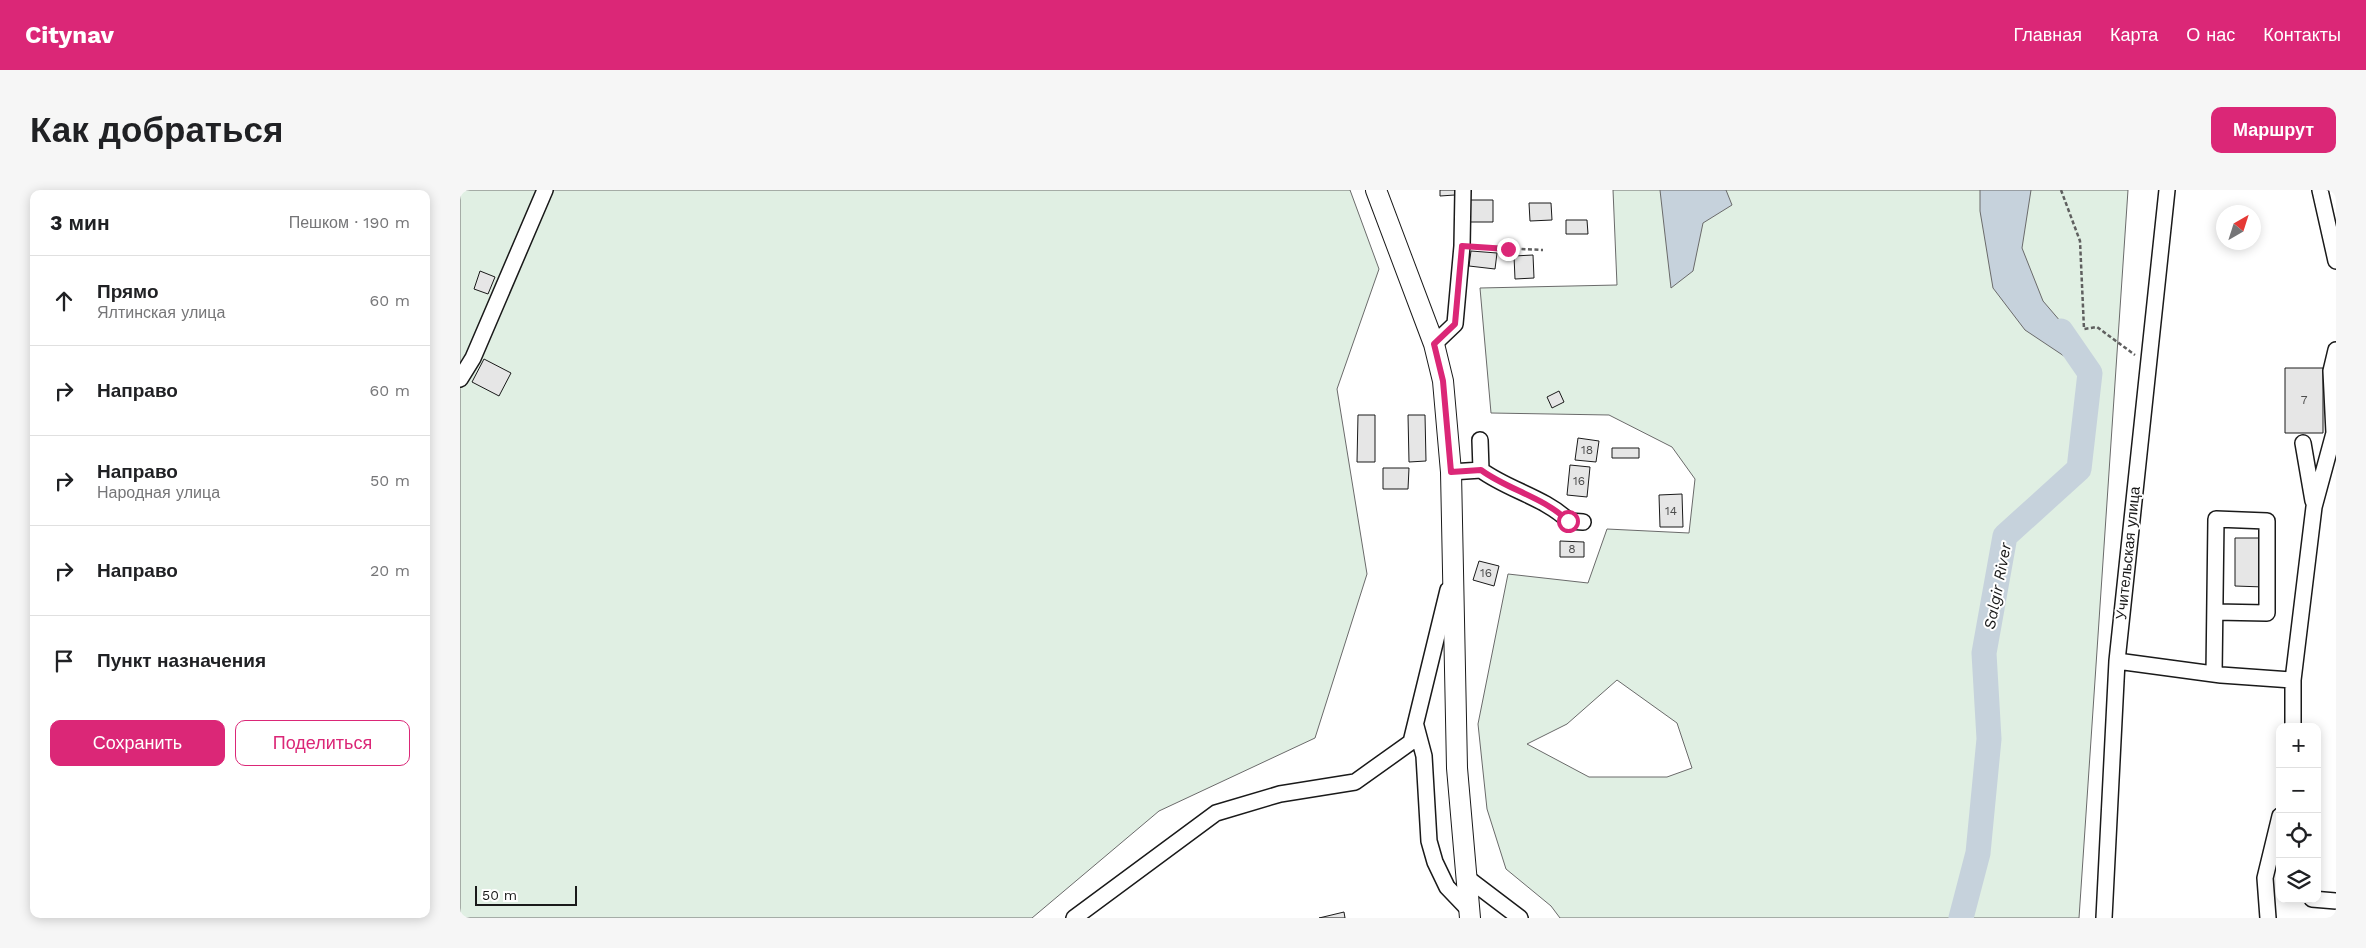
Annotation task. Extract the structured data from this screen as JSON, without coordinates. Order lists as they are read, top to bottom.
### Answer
{
  "streets": {
    "street": ["Учительская улица"]
  },
  "water": ["Salgir River"],
  "house_numbers": [
    "7",
    "18",
    "16",
    "14",
    "8",
    "16"
  ],
  "scale_bar": "50 m",
  "north": "top right",
  "page": {
    "header": "Citynav",
    "nav": [
      "Главная",
      "Карта",
      "О нас",
      "Контакты"
    ],
    "buttons": [
      "Маршрут",
      ["Сохранить", "Поделиться"]
    ],
    "title": "Как добраться",
    "heading": ["3 мин", "Пешком · 190 m"],
    "list": [
      ["Прямо", "Ялтинская улица", "60 m"],
      ["Направо", "60 m"],
      ["Направо", "Народная улица", "50 m"],
      ["Направо", "20 m"],
      "Пункт назначения"
    ],
    "map_buttons": ["+", "−"],
    "scale": "50 m"
  }
}
